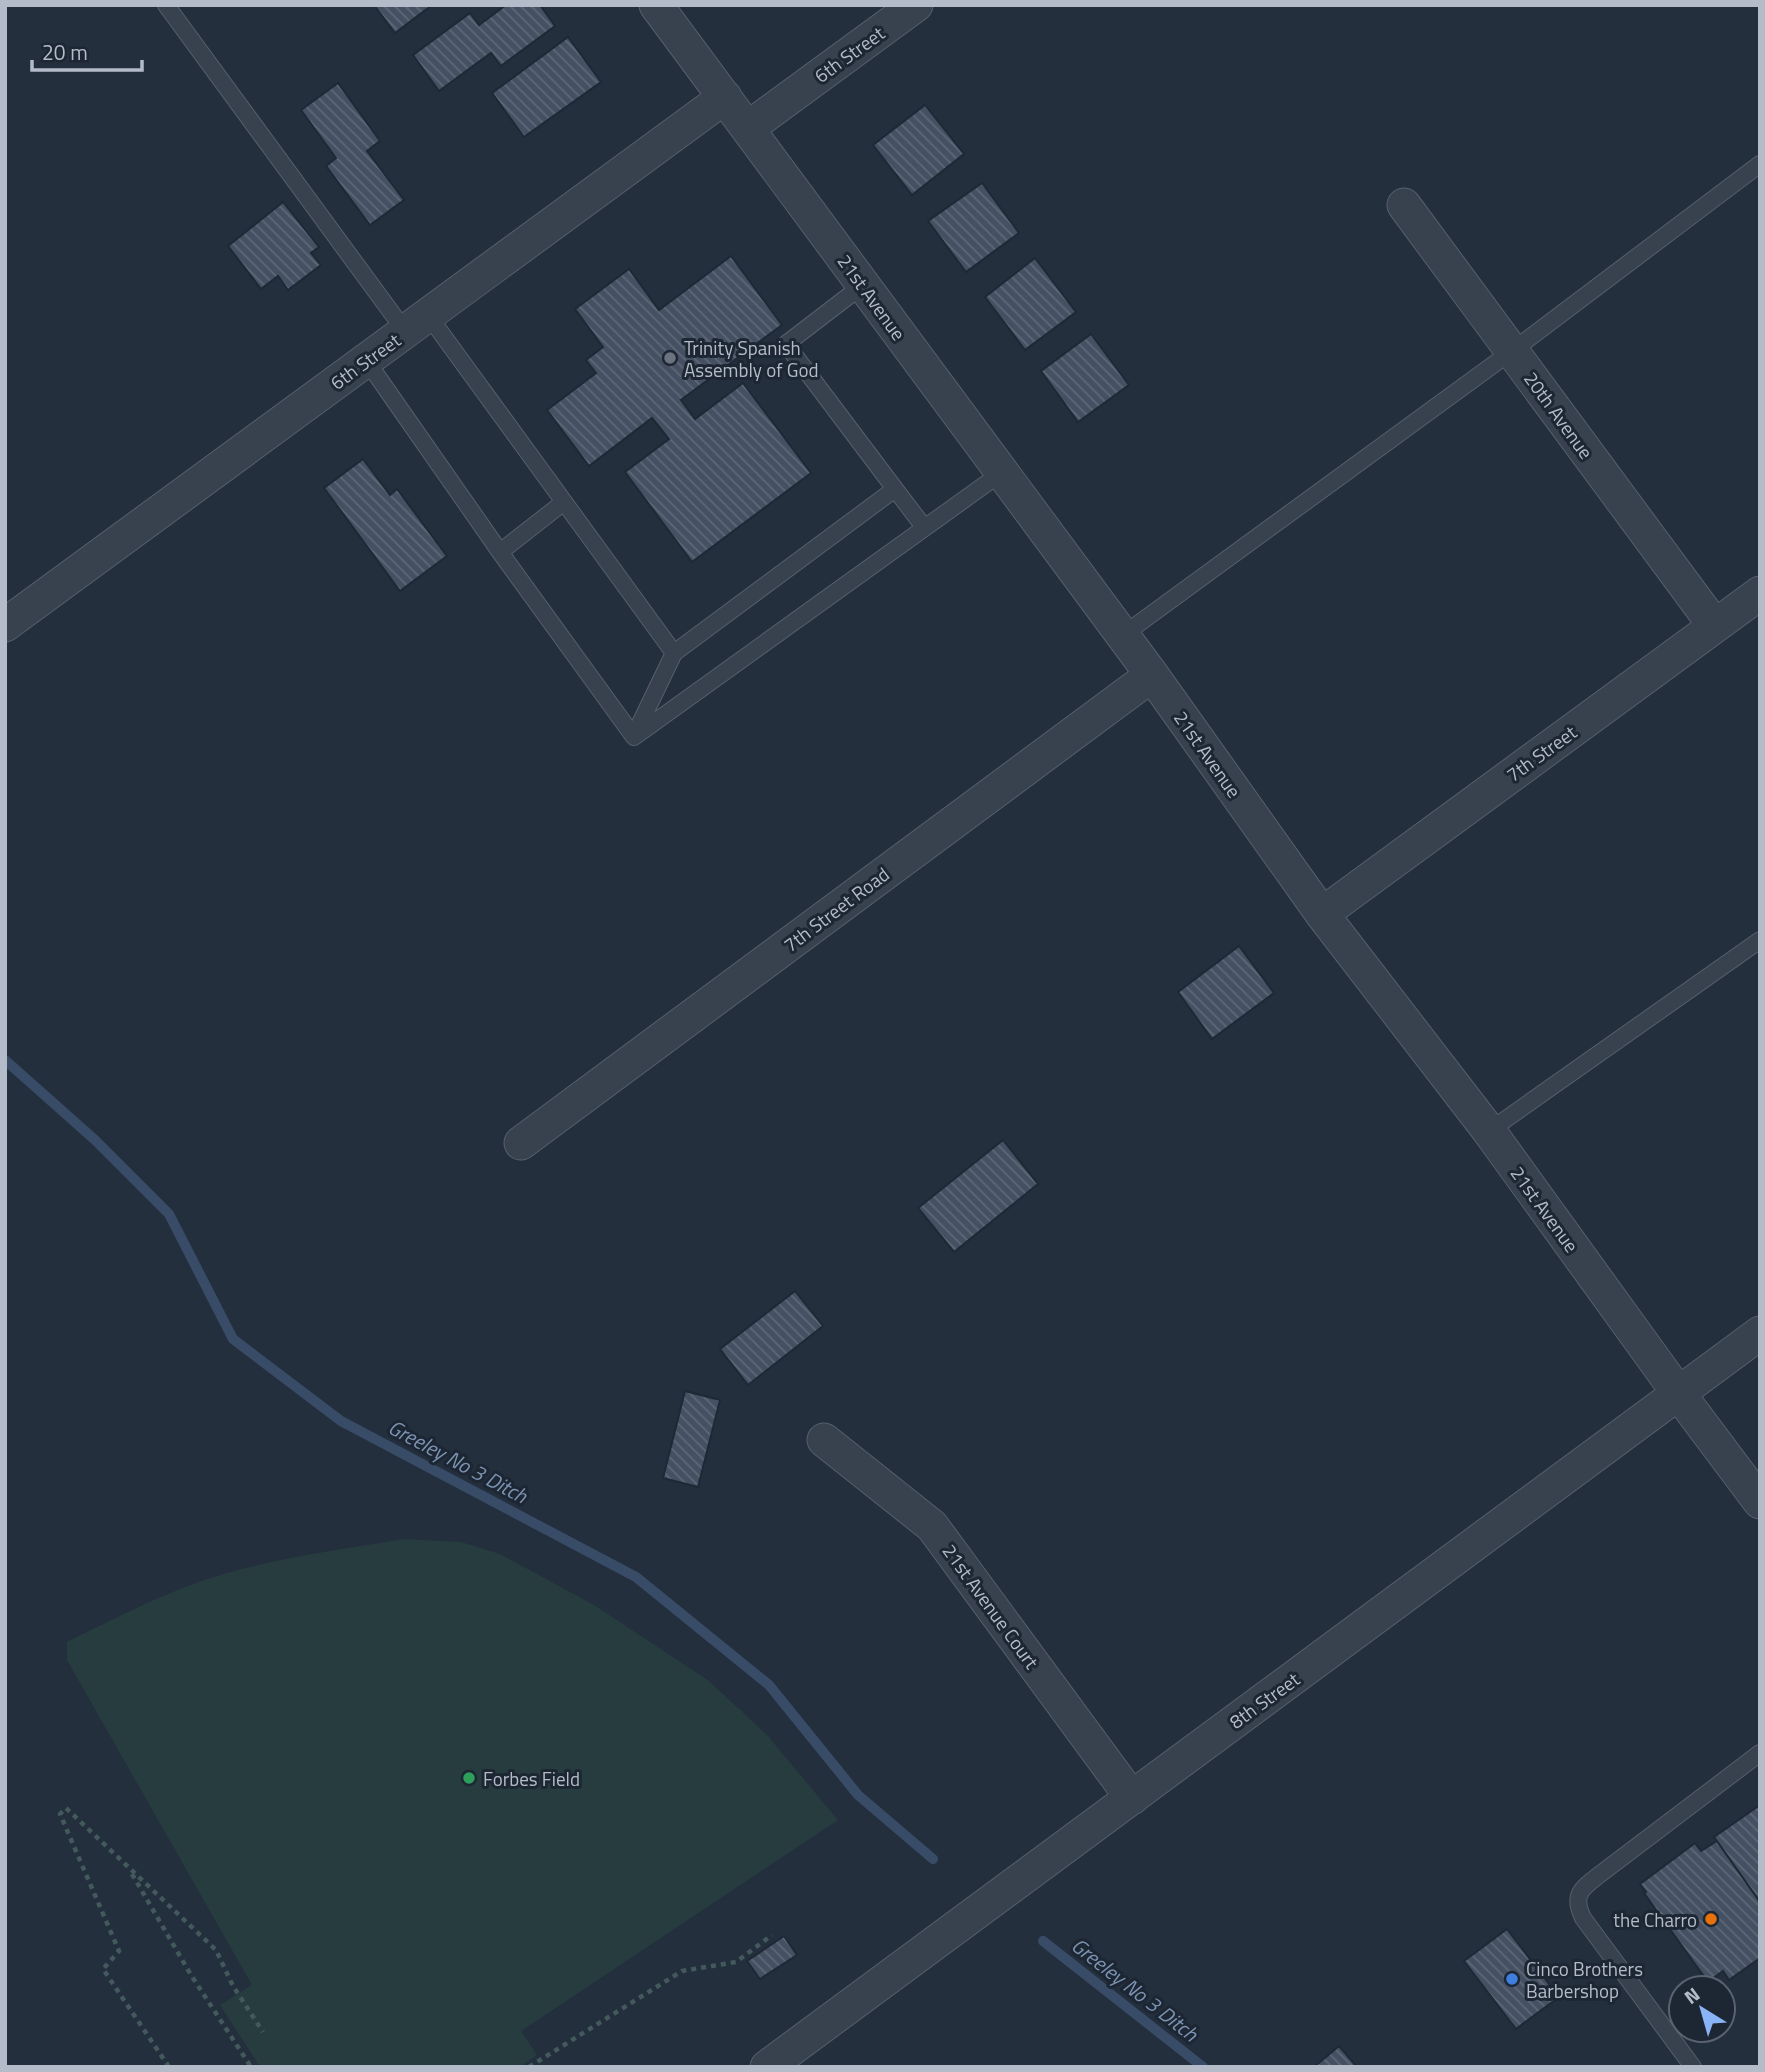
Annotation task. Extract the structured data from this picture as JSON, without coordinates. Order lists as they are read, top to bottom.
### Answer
{
  "streets": {
    "street": [
      "6th Street",
      "21st Avenue",
      "20th Avenue",
      "7th Street",
      "7th Street Road",
      "21st Avenue Court",
      "8th Street"
    ]
  },
  "crossings": [
    ["6th Street", "21st Avenue"],
    ["21st Avenue", "7th Street"],
    ["21st Avenue", "7th Street Road"],
    ["21st Avenue", "8th Street"],
    ["20th Avenue", "7th Street"],
    ["21st Avenue Court", "8th Street"]
  ],
  "water": ["Greeley No 3 Ditch"],
  "places": [
    "Trinity Spanish Assembly of God",
    "Forbes Field",
    "the Charro",
    "Cinco Brothers Barbershop"
  ],
  "scale_bar": "20 m",
  "north": "top left"
}
